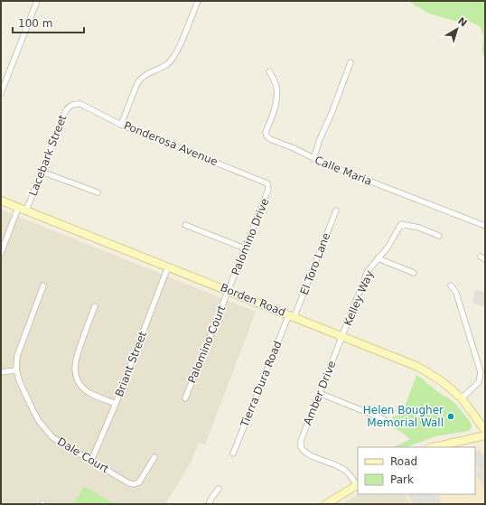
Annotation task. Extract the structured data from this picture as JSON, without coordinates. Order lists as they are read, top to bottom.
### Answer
{
  "streets": {
    "main road": ["Borden Road"],
    "street": [
      "Ponderosa Avenue",
      "Lacebark Street",
      "Calle Maria",
      "Palomino Drive",
      "El Toro Lane",
      "Kelley Way",
      "Palomino Court",
      "Briant Street",
      "Tierra Dura Road",
      "Amber Drive",
      "Dale Court"
    ]
  },
  "crossings": [
    ["Ponderosa Avenue", "Lacebark Street"],
    ["Ponderosa Avenue", "Palomino Drive"],
    ["Lacebark Street", "Borden Road"],
    ["Palomino Drive", "Borden Road"],
    ["Palomino Drive", "Palomino Court"],
    ["El Toro Lane", "Borden Road"],
    ["El Toro Lane", "Tierra Dura Road"],
    ["Kelley Way", "Borden Road"],
    ["Kelley Way", "Amber Drive"],
    ["Borden Road", "Palomino Court"],
    ["Borden Road", "Briant Street"],
    ["Borden Road", "Tierra Dura Road"],
    ["Borden Road", "Amber Drive"],
    ["Briant Street", "Dale Court"]
  ],
  "places": ["Helen Bougher Memorial Wall"],
  "legend": ["Road", "Park"],
  "scale_bar": "100 m",
  "north": "top right"
}
